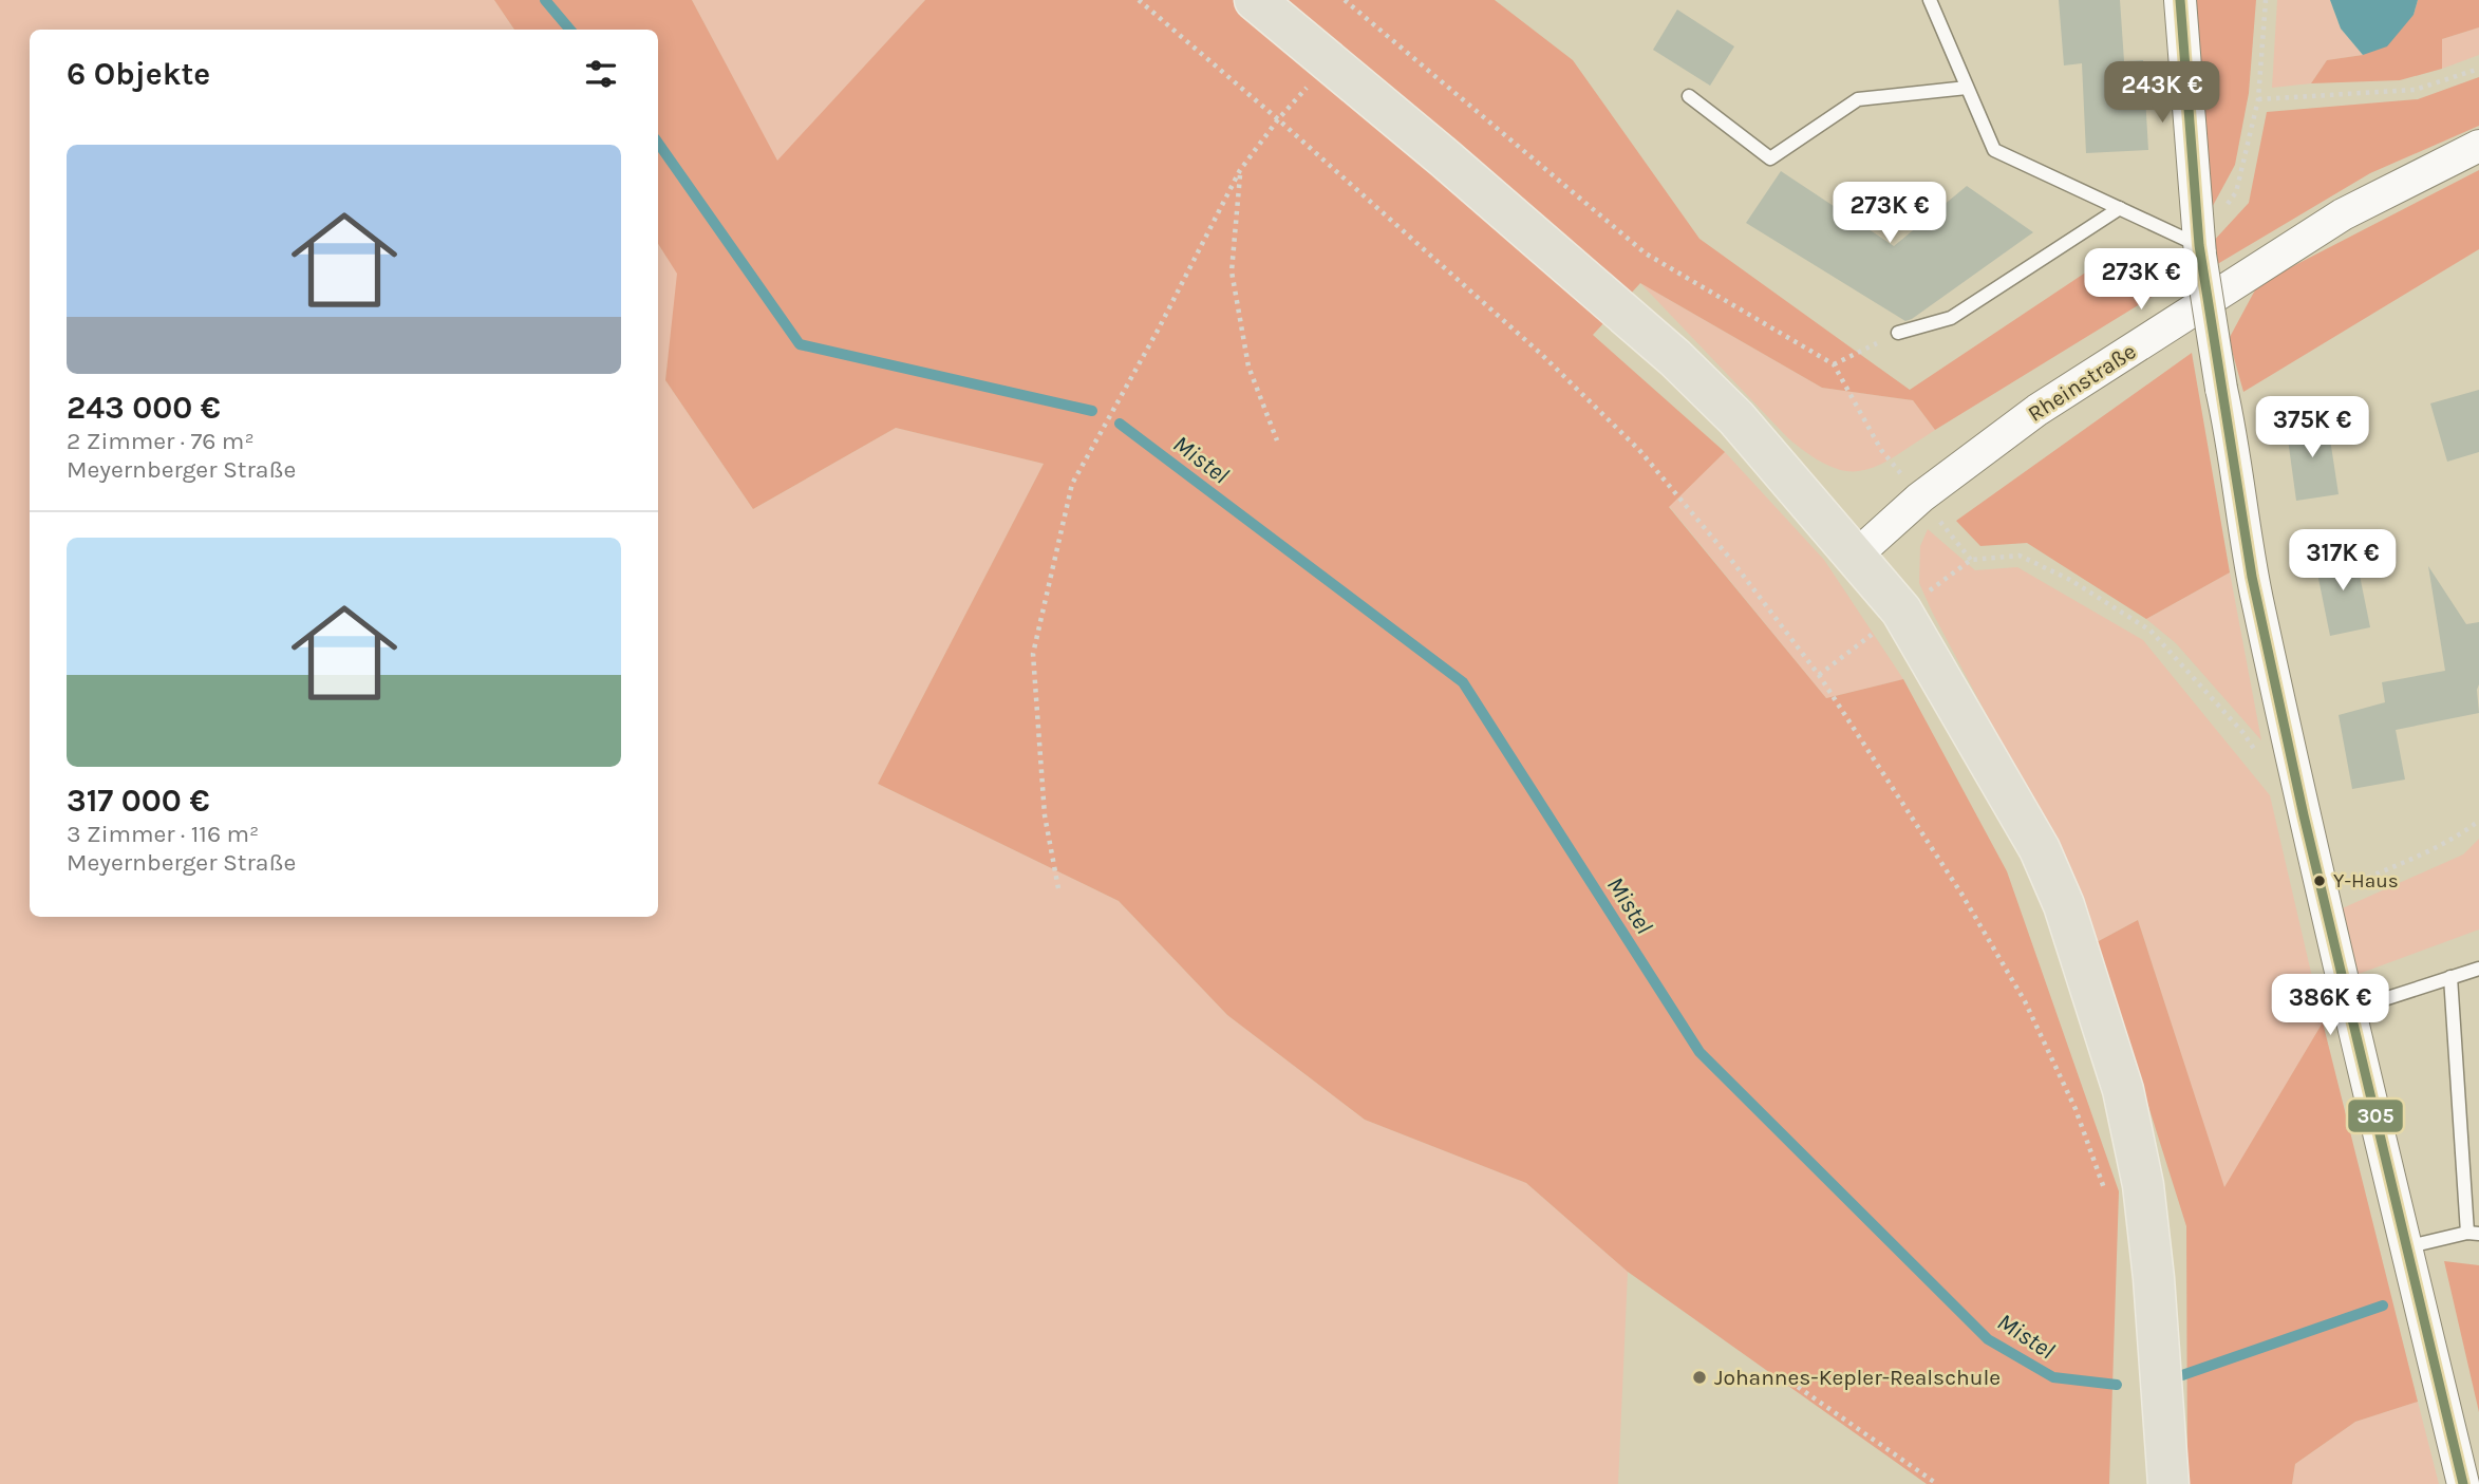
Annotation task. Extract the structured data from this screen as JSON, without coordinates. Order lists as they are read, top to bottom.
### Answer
{
  "streets": {
    "street": ["Rheinstraße"]
  },
  "water": ["Mistel"],
  "places": ["Y-Haus", "Johannes-Kepler-Realschule"],
  "lines": ["transit line 305"],
  "page": {
    "heading": "6 Objekte",
    "price": [
      "243K €",
      "273K €",
      "273K €",
      "375K €",
      "317K €",
      "386K €"
    ],
    "list": [
      {
        "name": "243 000 €",
        "note": "2 Zimmer · 76 m² · Meyernberger Straße"
      },
      {
        "name": "317 000 €",
        "note": "3 Zimmer · 116 m² · Meyernberger Straße"
      }
    ]
  }
}
